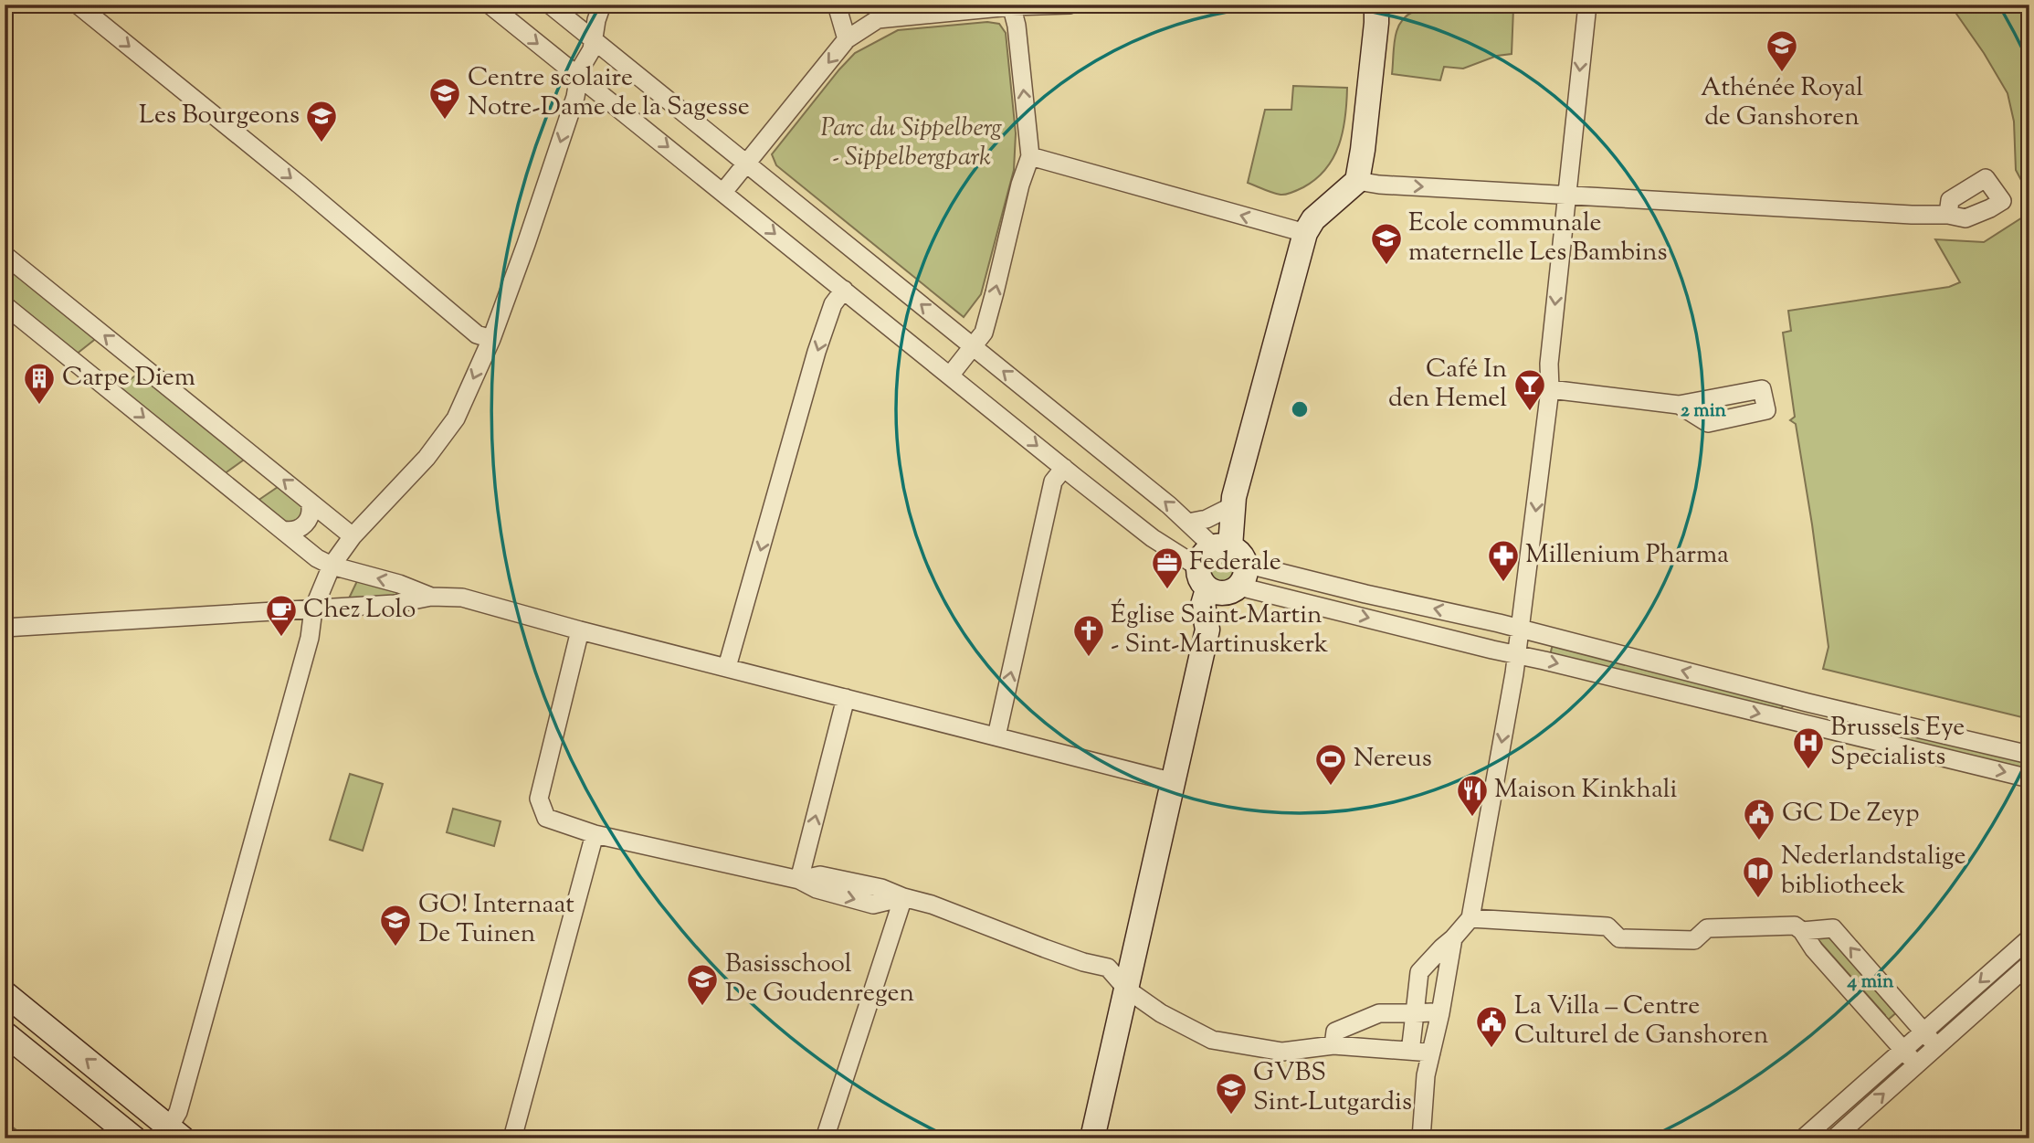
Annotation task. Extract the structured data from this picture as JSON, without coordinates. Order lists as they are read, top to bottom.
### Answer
{
  "parks": ["Parc du Sippelberg - Sippelbergpark"],
  "places": {
    "school or university": [
      "Athénée Royal de Ganshoren",
      "Centre scolaire Notre-Dame de la Sagesse",
      "Les Bourgeons",
      "Ecole communale maternelle Les Bambins",
      "GO! Internaat De Tuinen",
      "Basisschool De Goudenregen",
      "GVBS Sint-Lutgardis"
    ],
    "building": ["Carpe Diem"],
    "bar": ["Café In den Hemel"],
    "pharmacy": ["Millenium Pharma"],
    "office": ["Federale"],
    "cafe": ["Chez Lolo"],
    "church": ["Église Saint-Martin - Sint-Martinuskerk"],
    "hospital": ["Brussels Eye Specialists"],
    "sports": ["Nereus"],
    "restaurant": ["Maison Kinkhali"],
    "public building": ["GC De Zeyp", "La Villa – Centre Culturel de Ganshoren"],
    "library": ["Nederlandstalige bibliotheek"]
  },
  "rings": ["2 min", "4 min"]
}
